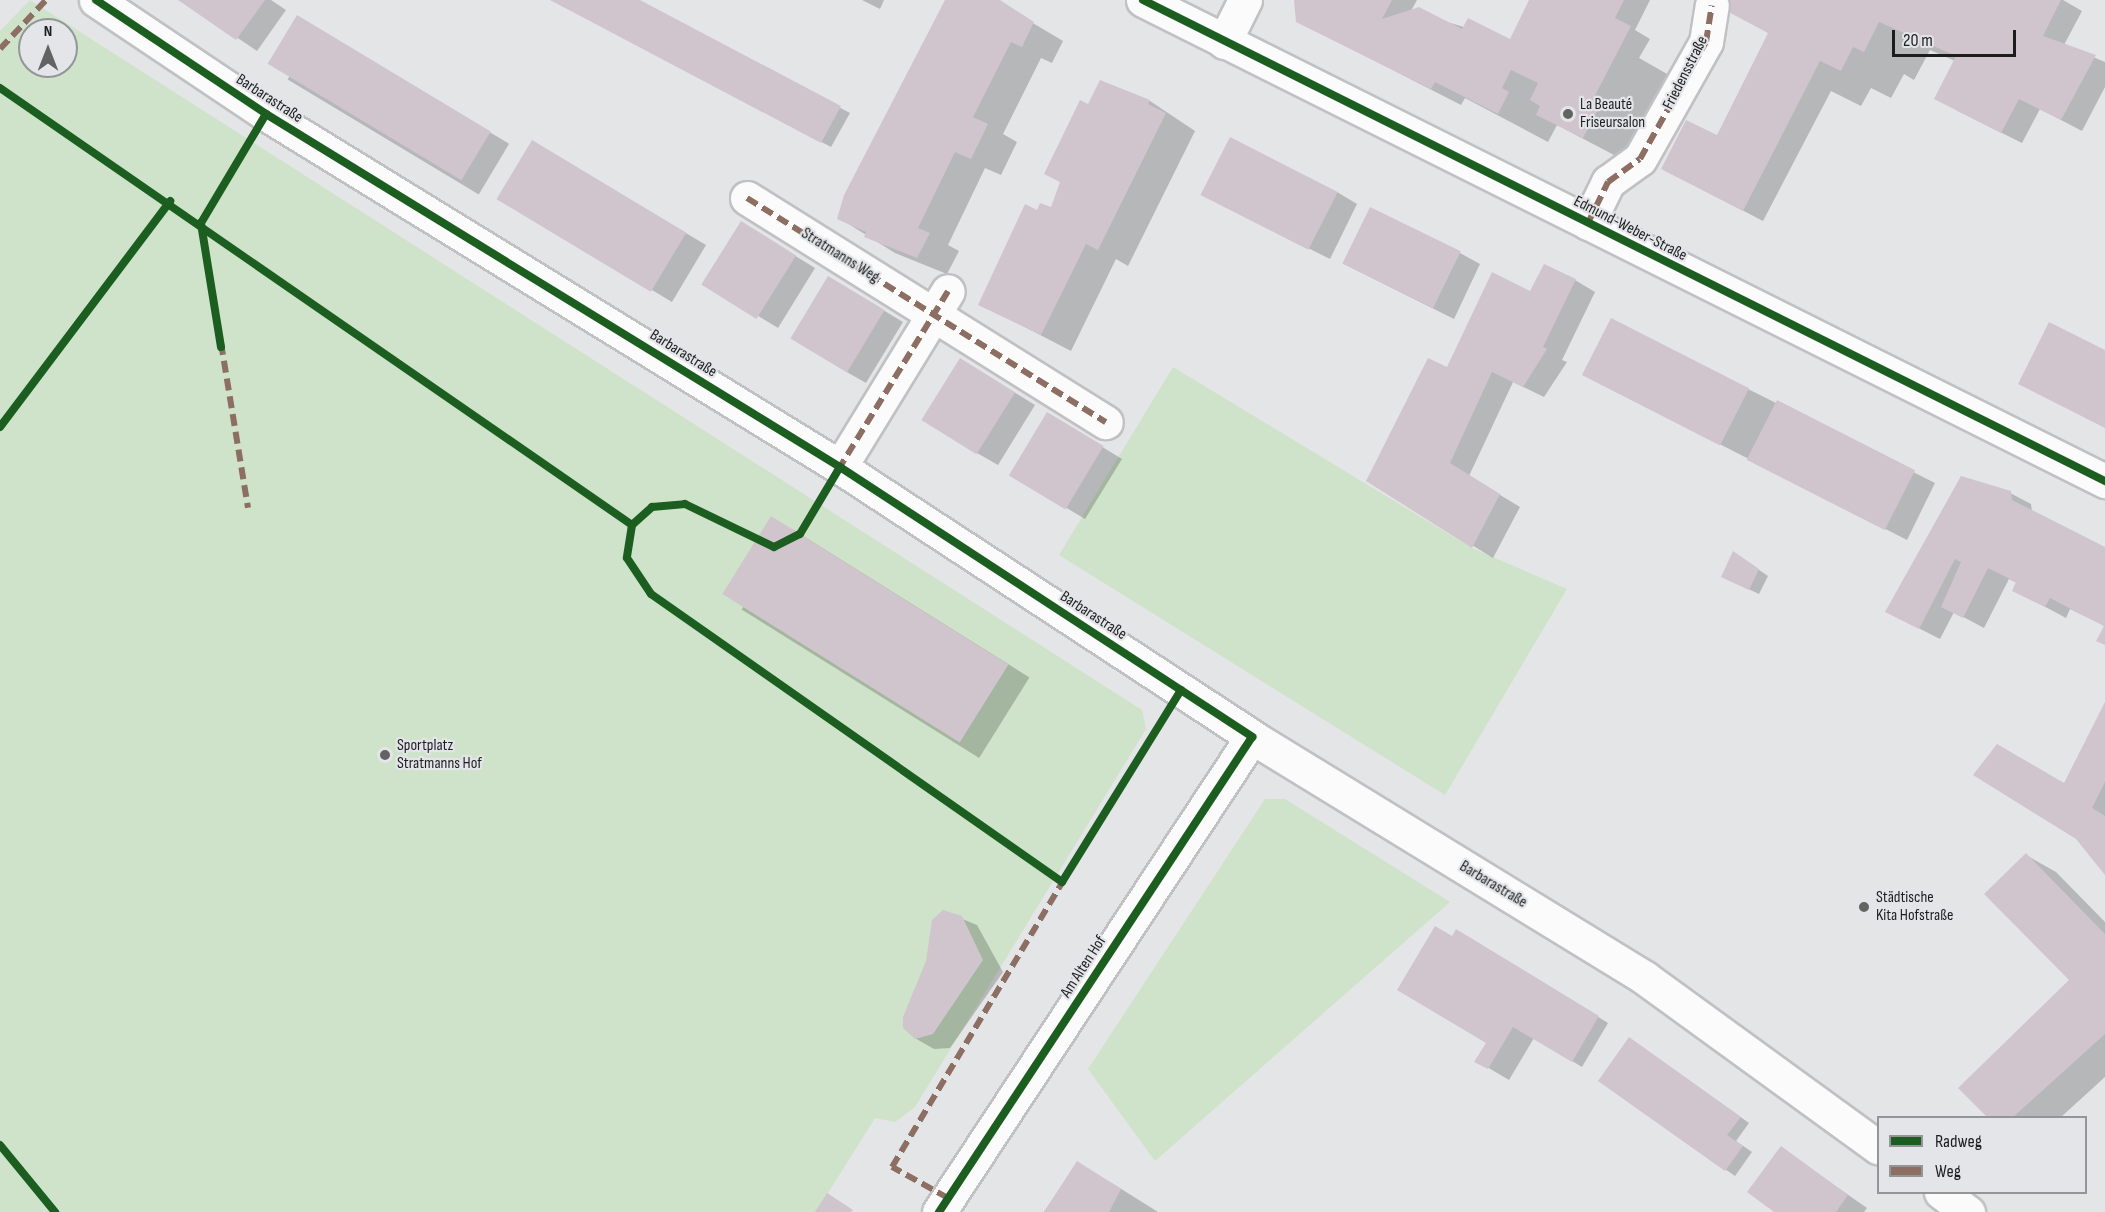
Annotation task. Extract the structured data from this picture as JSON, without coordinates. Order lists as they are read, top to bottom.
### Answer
{
  "streets": {
    "street": [
      "Friedensstraße",
      "Barbarastraße",
      "Edmund-Weber-Straße",
      "Stratmanns Weg",
      "Am Alten Hof"
    ]
  },
  "crossings": [
    ["Friedensstraße", "Edmund-Weber-Straße"],
    ["Barbarastraße", "Am Alten Hof"]
  ],
  "places": ["La Beauté Friseursalon", "Sportplatz Stratmanns Hof", "Städtische Kita Hofstraße"],
  "legend": ["Radweg", "Weg"],
  "scale_bar": "20 m",
  "north": "top"
}
